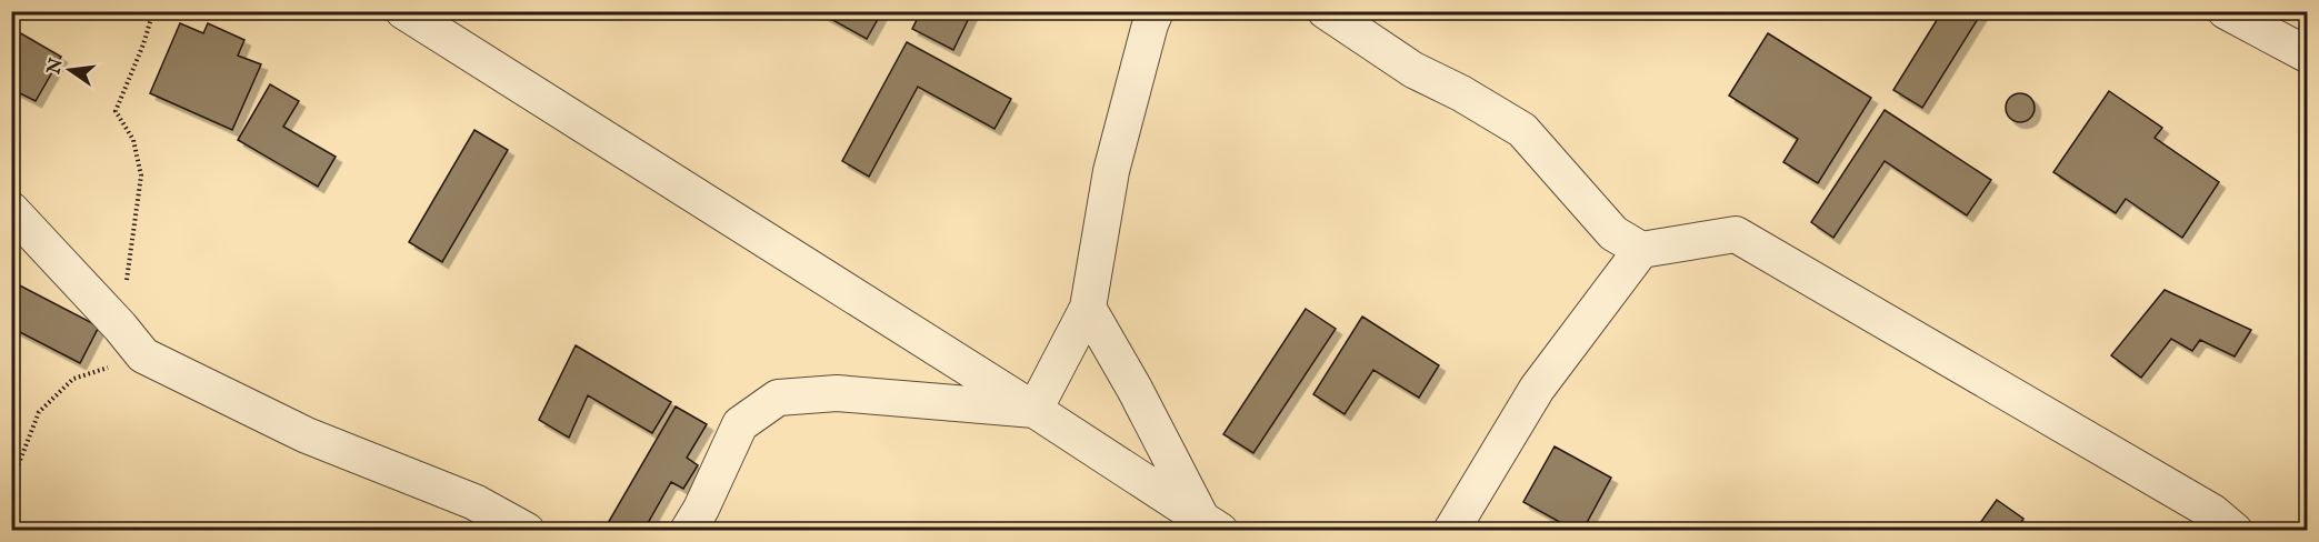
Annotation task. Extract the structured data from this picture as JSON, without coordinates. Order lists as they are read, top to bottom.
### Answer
{
  "north": "left"
}
